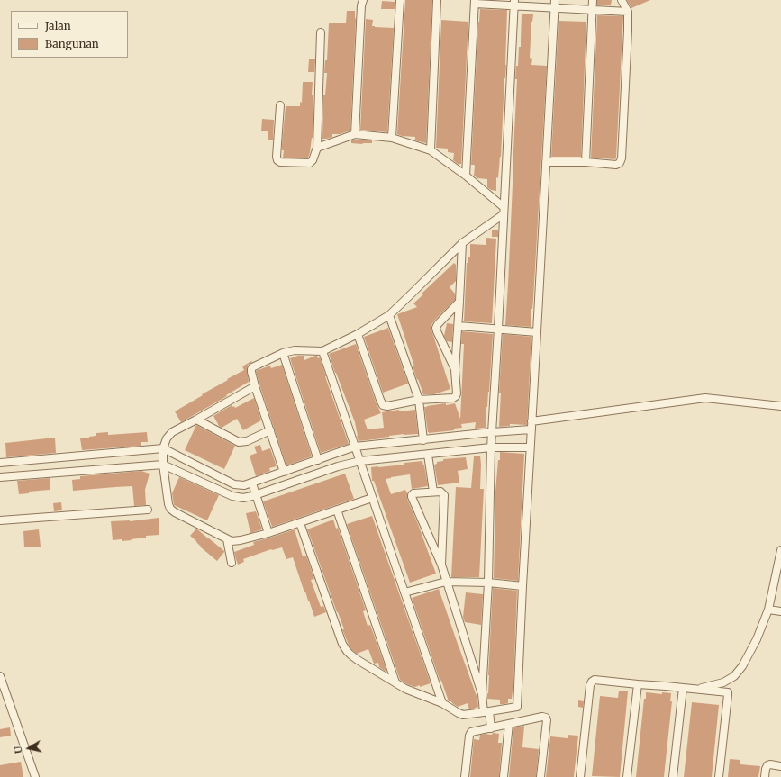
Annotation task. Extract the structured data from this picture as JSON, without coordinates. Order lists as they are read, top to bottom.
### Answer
{
  "legend": ["Jalan", "Bangunan"],
  "north": "left"
}
